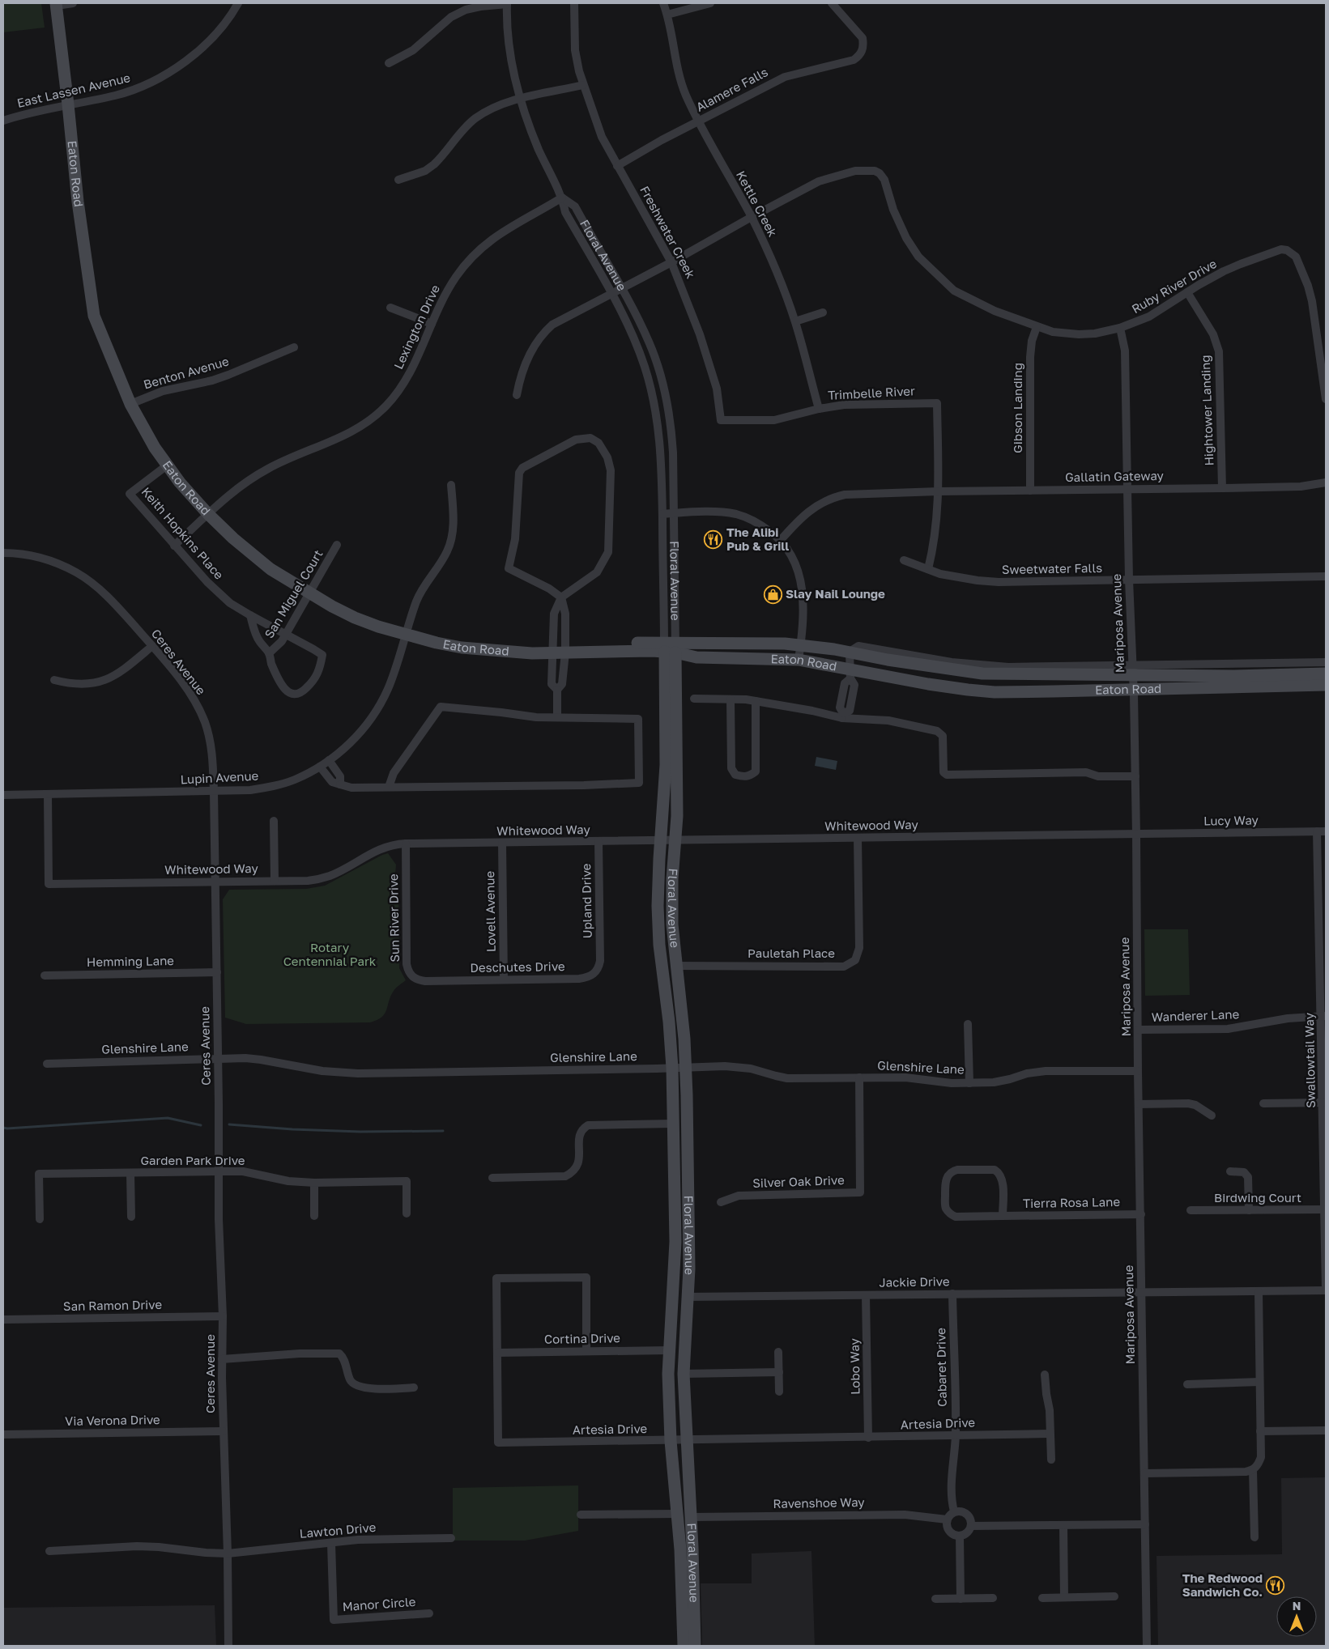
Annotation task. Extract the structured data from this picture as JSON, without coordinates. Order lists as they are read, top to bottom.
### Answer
{
  "streets": {
    "street": [
      "Alamere Falls",
      "East Lassen Avenue",
      "Eaton Road",
      "Kettle Creek",
      "Freshwater Creek",
      "Floral Avenue",
      "Ruby River Drive",
      "Lexington Drive",
      "Benton Avenue",
      "Trimbelle River",
      "Gibson Landing",
      "Hightower Landing",
      "Gallatin Gateway",
      "Keith Hopkins Place",
      "Sweetwater Falls",
      "San Miguel Court",
      "Mariposa Avenue",
      "Ceres Avenue",
      "Lupin Avenue",
      "Lucy Way",
      "Whitewood Way",
      "Upland Drive",
      "Lovell Avenue",
      "Sun River Drive",
      "Pauletah Place",
      "Hemming Lane",
      "Deschutes Drive",
      "Wanderer Lane",
      "Glenshire Lane",
      "Swallowtail Way",
      "Garden Park Drive",
      "Silver Oak Drive",
      "Birdwing Court",
      "Tierra Rosa Lane",
      "Jackie Drive",
      "San Ramon Drive",
      "Cortina Drive",
      "Lobo Way",
      "Cabaret Drive",
      "Via Verona Drive",
      "Artesia Drive",
      "Ravenshoe Way",
      "Lawton Drive",
      "Manor Circle"
    ]
  },
  "crossings": [
    ["Alamere Falls", "Kettle Creek"],
    ["Alamere Falls", "Freshwater Creek"],
    ["East Lassen Avenue", "Eaton Road"],
    ["Eaton Road", "Floral Avenue"],
    ["Eaton Road", "Lexington Drive"],
    ["Eaton Road", "Benton Avenue"],
    ["Eaton Road", "Keith Hopkins Place"],
    ["Eaton Road", "San Miguel Court"],
    ["Eaton Road", "Mariposa Avenue"],
    ["Eaton Road", "Lupin Avenue"],
    ["Kettle Creek", "Ruby River Drive"],
    ["Kettle Creek", "Trimbelle River"],
    ["Freshwater Creek", "Trimbelle River"],
    ["Floral Avenue", "Lexington Drive"],
    ["Floral Avenue", "Whitewood Way"],
    ["Floral Avenue", "Pauletah Place"],
    ["Floral Avenue", "Glenshire Lane"],
    ["Floral Avenue", "Jackie Drive"],
    ["Floral Avenue", "Cortina Drive"],
    ["Floral Avenue", "Artesia Drive"],
    ["Floral Avenue", "Ravenshoe Way"],
    ["Ruby River Drive", "Gibson Landing"],
    ["Ruby River Drive", "Hightower Landing"],
    ["Ruby River Drive", "Mariposa Avenue"],
    ["Lexington Drive", "Keith Hopkins Place"],
    ["Trimbelle River", "Gallatin Gateway"],
    ["Gibson Landing", "Gallatin Gateway"],
    ["Hightower Landing", "Gallatin Gateway"],
    ["Gallatin Gateway", "Mariposa Avenue"],
    ["Keith Hopkins Place", "San Miguel Court"],
    ["Sweetwater Falls", "Mariposa Avenue"],
    ["Mariposa Avenue", "Lucy Way"],
    ["Mariposa Avenue", "Whitewood Way"],
    ["Mariposa Avenue", "Wanderer Lane"],
    ["Mariposa Avenue", "Glenshire Lane"],
    ["Mariposa Avenue", "Tierra Rosa Lane"],
    ["Mariposa Avenue", "Jackie Drive"],
    ["Ceres Avenue", "Lupin Avenue"],
    ["Ceres Avenue", "Whitewood Way"],
    ["Ceres Avenue", "Hemming Lane"],
    ["Ceres Avenue", "Glenshire Lane"],
    ["Ceres Avenue", "Garden Park Drive"],
    ["Ceres Avenue", "San Ramon Drive"],
    ["Ceres Avenue", "Via Verona Drive"],
    ["Ceres Avenue", "Lawton Drive"],
    ["Lupin Avenue", "Whitewood Way"],
    ["Lucy Way", "Whitewood Way"],
    ["Lucy Way", "Swallowtail Way"],
    ["Whitewood Way", "Upland Drive"],
    ["Whitewood Way", "Lovell Avenue"],
    ["Whitewood Way", "Sun River Drive"],
    ["Whitewood Way", "Pauletah Place"],
    ["Upland Drive", "Deschutes Drive"],
    ["Lovell Avenue", "Deschutes Drive"],
    ["Sun River Drive", "Deschutes Drive"],
    ["Wanderer Lane", "Swallowtail Way"],
    ["Glenshire Lane", "Silver Oak Drive"],
    ["Swallowtail Way", "Birdwing Court"],
    ["Swallowtail Way", "Jackie Drive"],
    ["Jackie Drive", "Lobo Way"],
    ["Jackie Drive", "Cabaret Drive"],
    ["Cortina Drive", "Artesia Drive"],
    ["Lobo Way", "Artesia Drive"],
    ["Cabaret Drive", "Artesia Drive"],
    ["Cabaret Drive", "Ravenshoe Way"],
    ["Lawton Drive", "Manor Circle"]
  ],
  "parks": ["Rotary Centennial Park"],
  "places": {
    "restaurant": ["The Alibi Pub & Grill", "The Redwood Sandwich Co."],
    "shop": ["Slay Nail Lounge"]
  },
  "north": "top"
}
